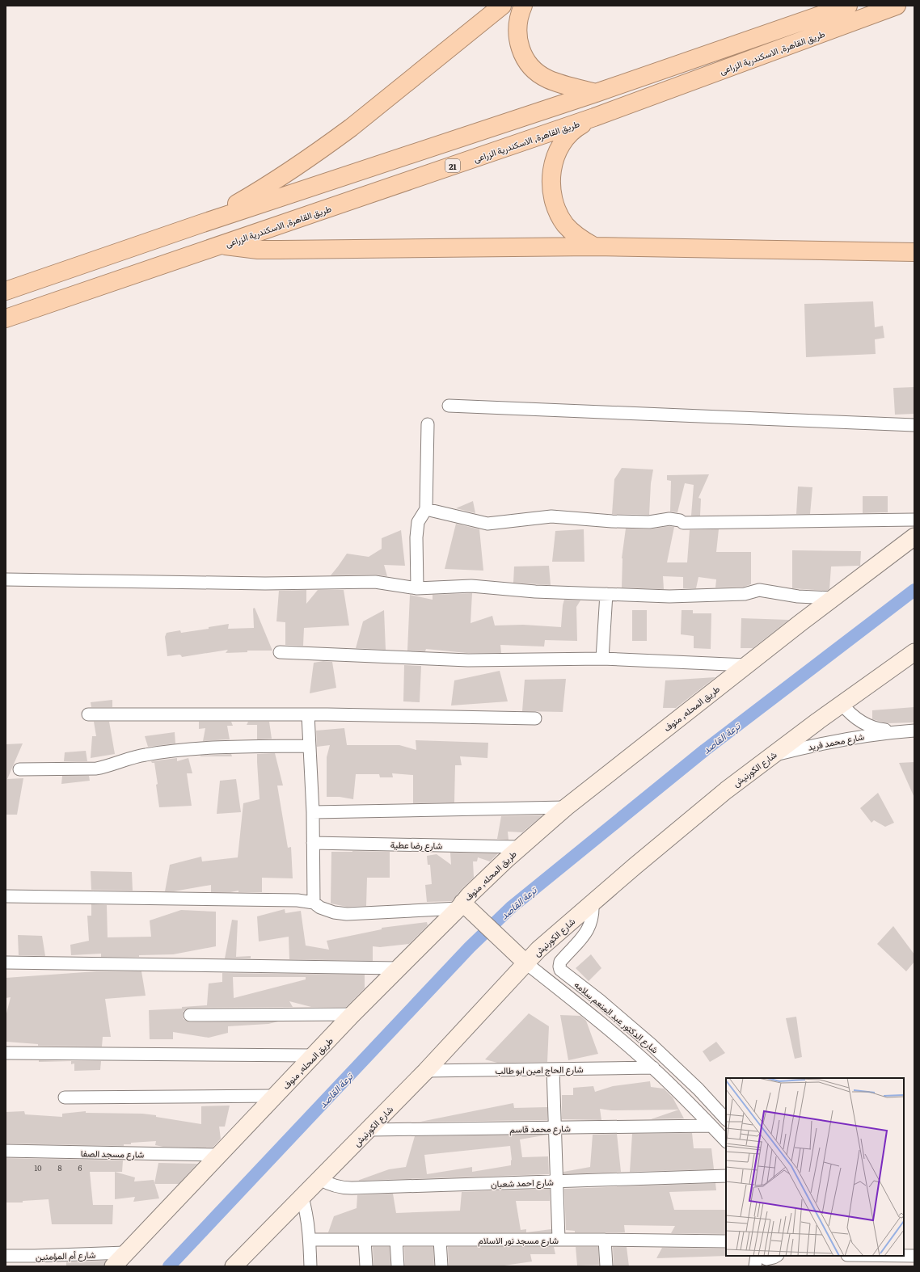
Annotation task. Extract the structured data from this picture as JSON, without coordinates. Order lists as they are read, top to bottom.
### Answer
{
  "streets": {
    "highway": ["طريق القاهرة, الاسكندرية الزراعى", "21"],
    "main road": ["طريق المحله, منوف", "شارع الكورنيش"],
    "street": [
      "شارع محمد فريد",
      "شارع رضا عطية",
      "شارع الدكتور عبد المنعم سلامه",
      "شارع الحاج امين ابو طالب",
      "شارع محمد قاسم",
      "شارع مسجد الصفا",
      "شارع احمد شعبان",
      "شارع مسجد نور الاسلام",
      "شارع أم المؤمنين"
    ]
  },
  "crossings": [
    ["طريق المحله, منوف", "شارع رضا عطية"],
    ["طريق المحله, منوف", "شارع مسجد الصفا"],
    ["طريق المحله, منوف", "شارع أم المؤمنين"],
    ["شارع محمد فريد", "شارع الكورنيش"],
    ["شارع الكورنيش", "شارع الدكتور عبد المنعم سلامه"],
    ["شارع الكورنيش", "شارع الحاج امين ابو طالب"],
    ["شارع الكورنيش", "شارع محمد قاسم"],
    ["شارع الكورنيش", "شارع احمد شعبان"],
    ["شارع الدكتور عبد المنعم سلامه", "شارع الحاج امين ابو طالب"],
    ["شارع الدكتور عبد المنعم سلامه", "شارع محمد قاسم"]
  ],
  "water": ["ترعة القاصد"],
  "house_numbers": ["10", "8", "6"]
}
